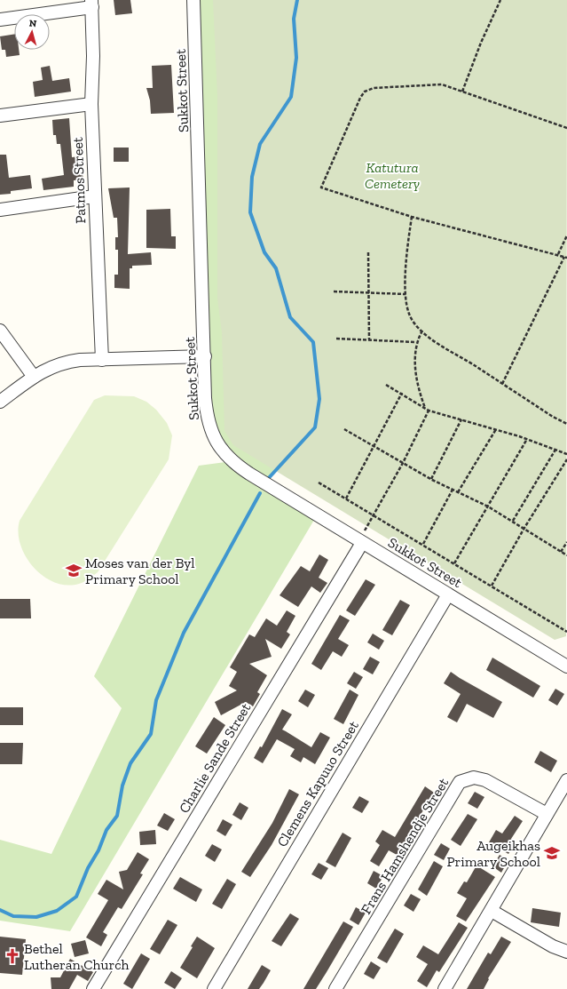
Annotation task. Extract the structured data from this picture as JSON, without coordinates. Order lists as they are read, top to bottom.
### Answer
{
  "streets": {
    "street": [
      "Sukkot Street",
      "Patmos Street",
      "Charlie Sande Street",
      "Clemens Kapuuo Street",
      "Frans Hamshendje Street"
    ]
  },
  "crossings": [
    ["Sukkot Street", "Charlie Sande Street"],
    ["Sukkot Street", "Clemens Kapuuo Street"]
  ],
  "parks": ["Katutura Cemetery"],
  "places": {
    "school or university": ["Moses van der Byl Primary School", "Augeikhas Primary School"],
    "church": ["Bethel Lutheran Church"]
  },
  "north": "top"
}
